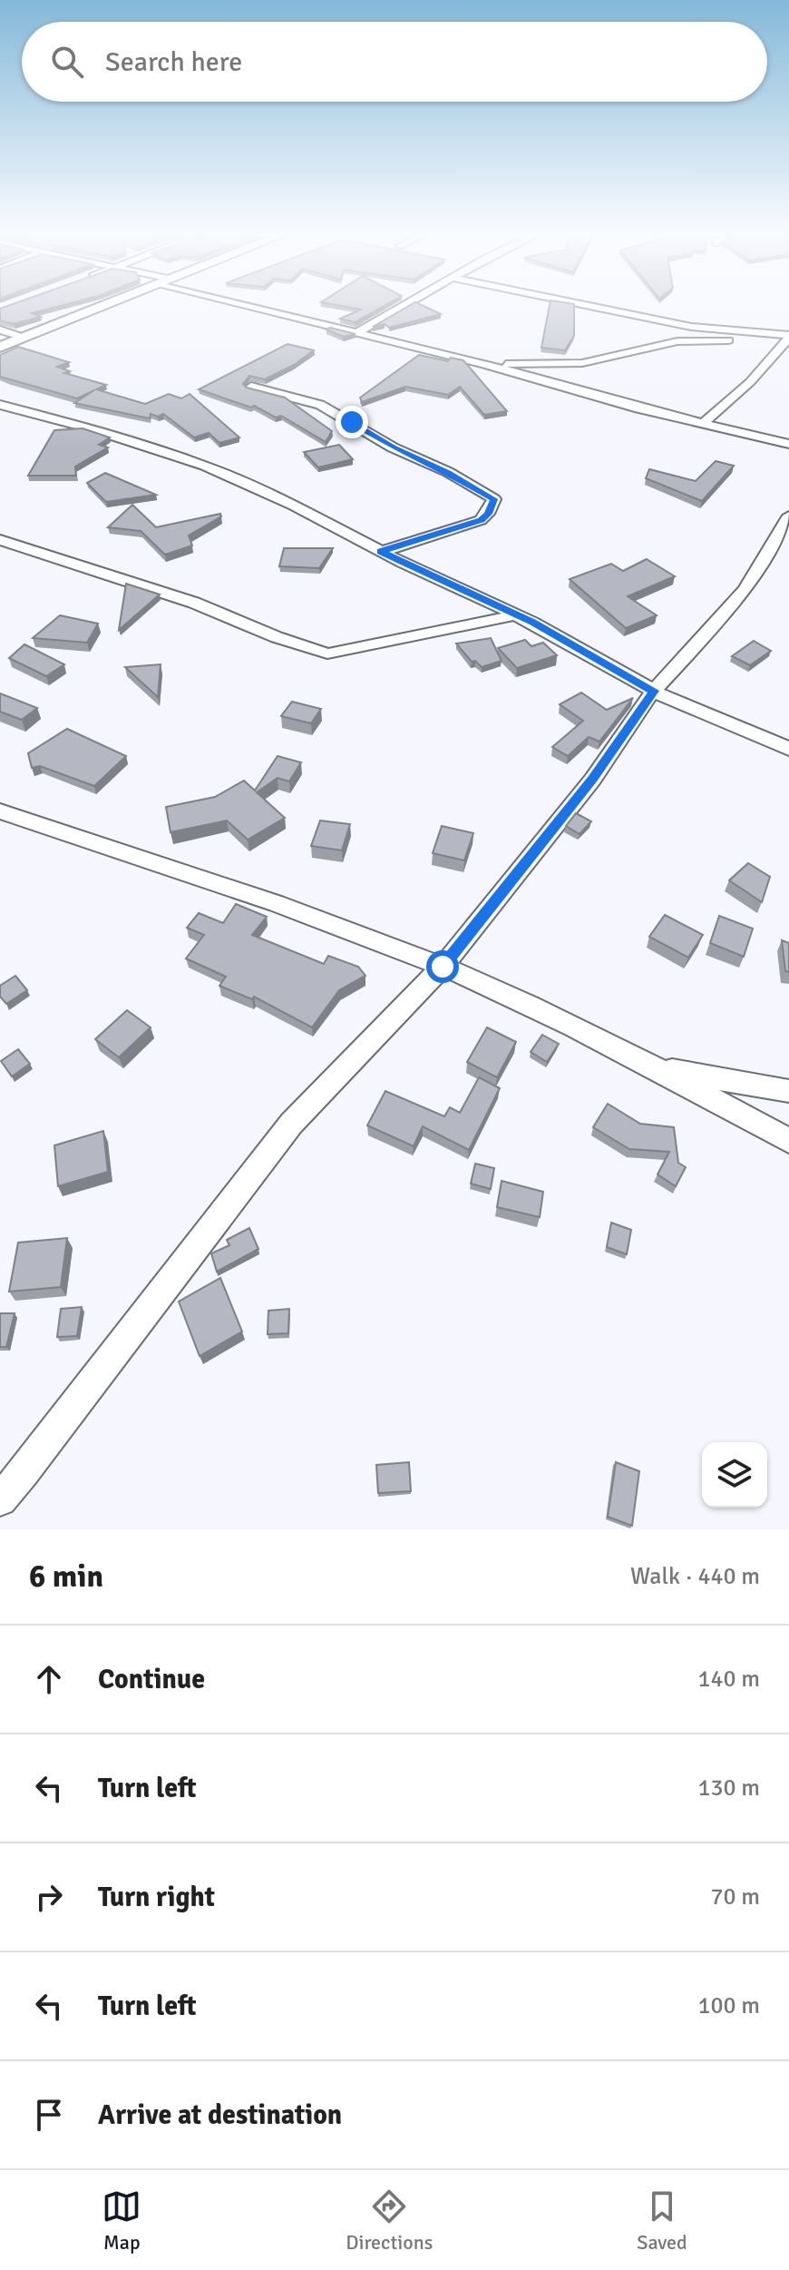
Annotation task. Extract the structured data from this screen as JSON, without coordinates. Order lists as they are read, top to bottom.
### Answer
{
  "page": {
    "search": "Search here",
    "heading": ["6 min", "Walk · 440 m"],
    "list": [
      ["Continue", "140 m"],
      ["Turn left", "130 m"],
      ["Turn right", "70 m"],
      ["Turn left", "100 m"],
      "Arrive at destination"
    ],
    "nav": ["Map", "Directions", "Saved"]
  }
}
